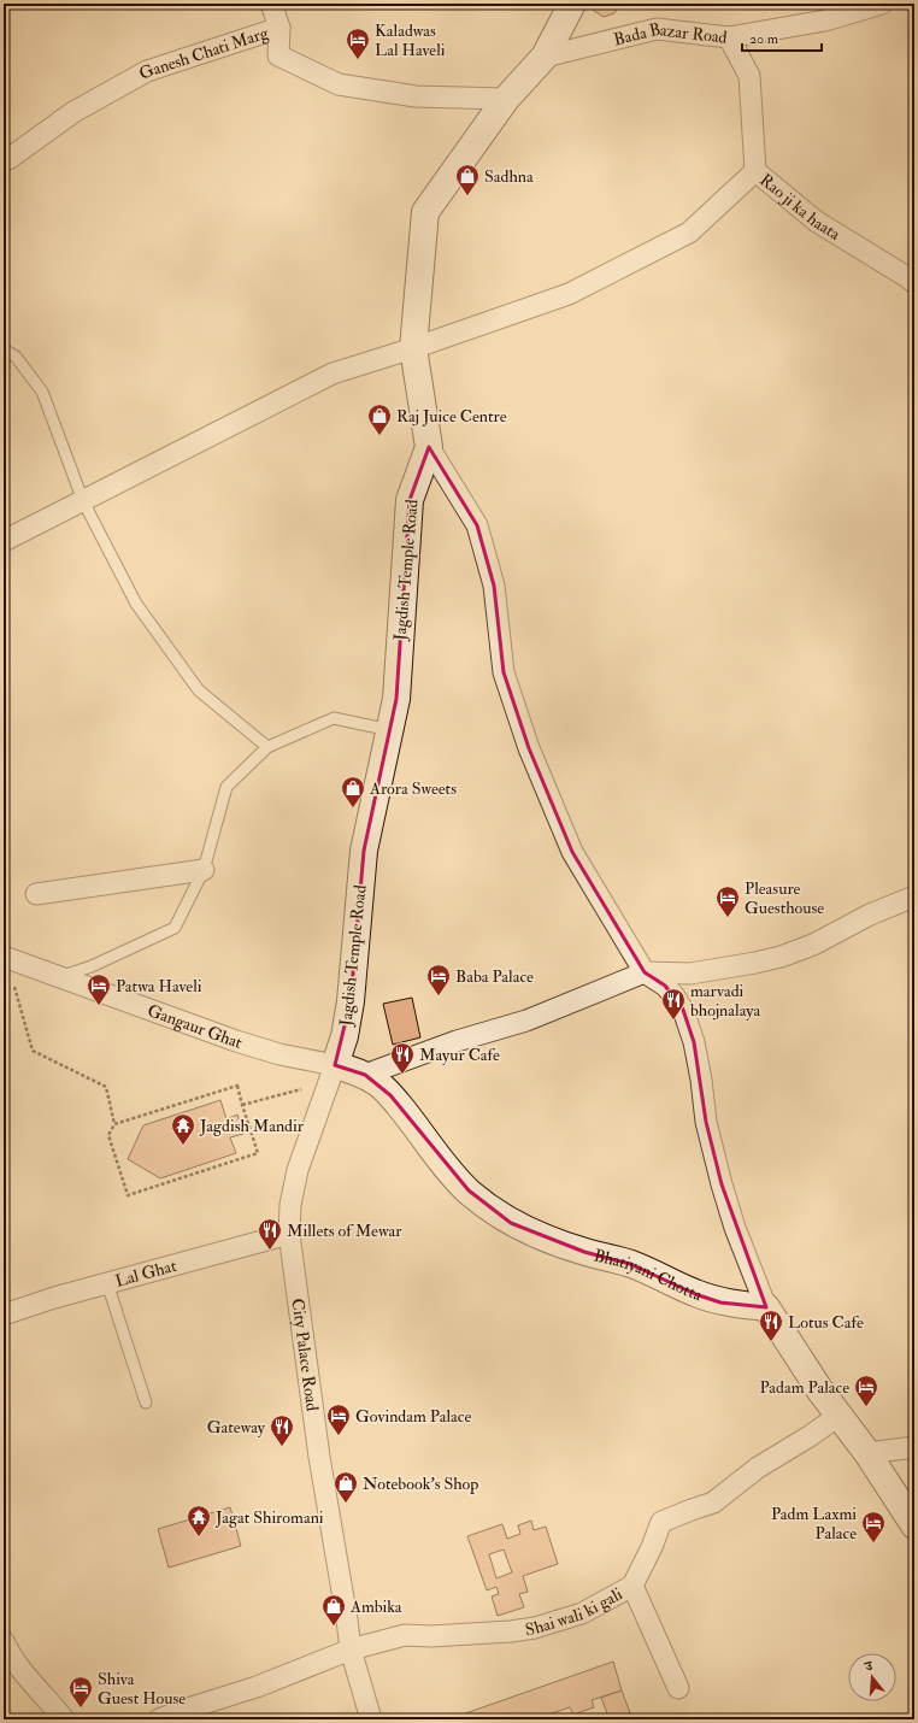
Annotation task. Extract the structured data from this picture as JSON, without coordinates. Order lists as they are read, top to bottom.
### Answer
{
  "streets": {
    "main road": ["Jagdish Temple Road", "Bhatiyani Chotta"],
    "street": [
      "Bada Bazar Road",
      "Ganesh Chati Marg",
      "Rao ji ka haata",
      "Gangaur Ghat",
      "Lal Ghat",
      "City Palace Road",
      "Shai wali ki gali"
    ]
  },
  "crossings": [
    ["Bada Bazar Road", "Rao ji ka haata"],
    ["Bada Bazar Road", "Jagdish Temple Road"],
    ["Ganesh Chati Marg", "Jagdish Temple Road"],
    ["Jagdish Temple Road", "Gangaur Ghat"],
    ["Jagdish Temple Road", "Bhatiyani Chotta"],
    ["Jagdish Temple Road", "City Palace Road"],
    ["Gangaur Ghat", "Bhatiyani Chotta"],
    ["Gangaur Ghat", "City Palace Road"],
    ["Lal Ghat", "City Palace Road"],
    ["Bhatiyani Chotta", "City Palace Road"],
    ["City Palace Road", "Shai wali ki gali"]
  ],
  "places": {
    "hotel": [
      "Kaladwas Lal Haveli",
      "Pleasure Guesthouse",
      "Baba Palace",
      "Patwa Haveli",
      "Padam Palace",
      "Govindam Palace",
      "Padm Laxmi Palace",
      "Shiva Guest House"
    ],
    "shop": [
      "Sadhna",
      "Raj Juice Centre",
      "Arora Sweets",
      "Notebook's Shop",
      "Ambika"
    ],
    "restaurant": [
      "marvadi bhojnalaya",
      "Mayur Cafe",
      "Millets of Mewar",
      "Lotus Cafe",
      "Gateway"
    ],
    "temple": ["Jagdish Mandir", "Jagat Shiromani"]
  },
  "scale_bar": "20 m",
  "north": "top"
}
